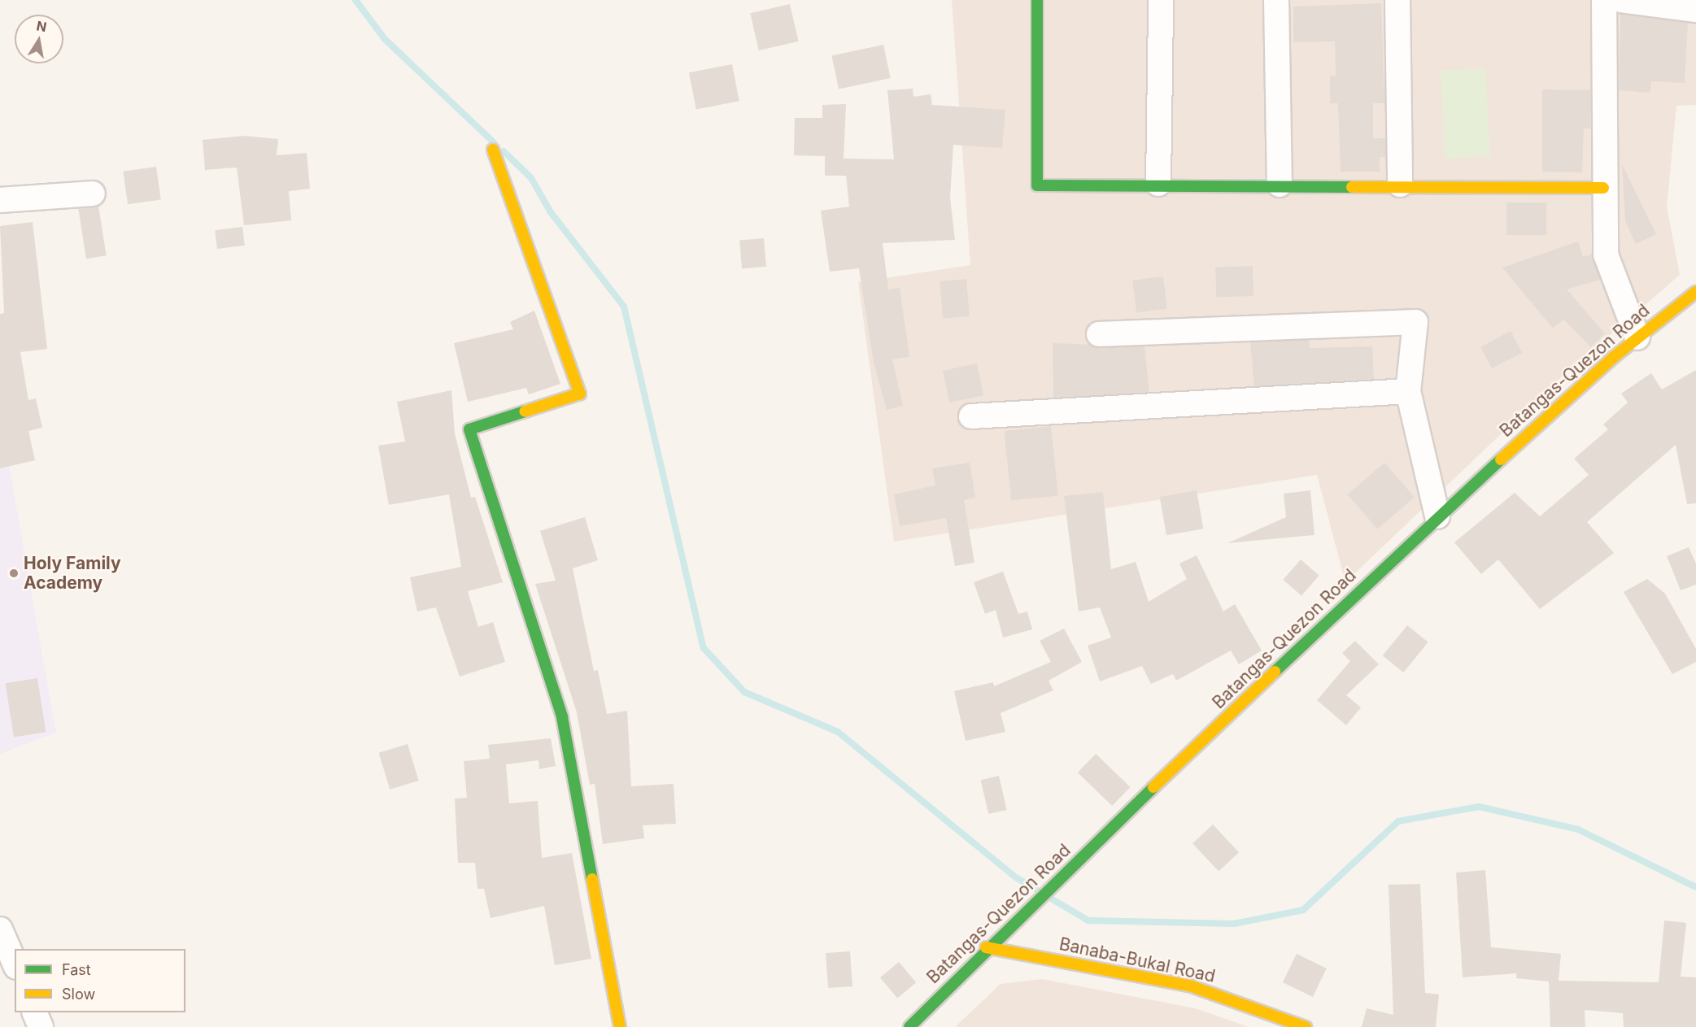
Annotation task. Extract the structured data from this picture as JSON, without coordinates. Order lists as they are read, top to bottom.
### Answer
{
  "streets": {
    "street": ["Batangas-Quezon Road", "Banaba-Bukal Road"]
  },
  "crossings": [
    ["Batangas-Quezon Road", "Banaba-Bukal Road"]
  ],
  "places": ["Holy Family Academy"],
  "legend": ["Fast", "Slow"],
  "north": "top"
}
